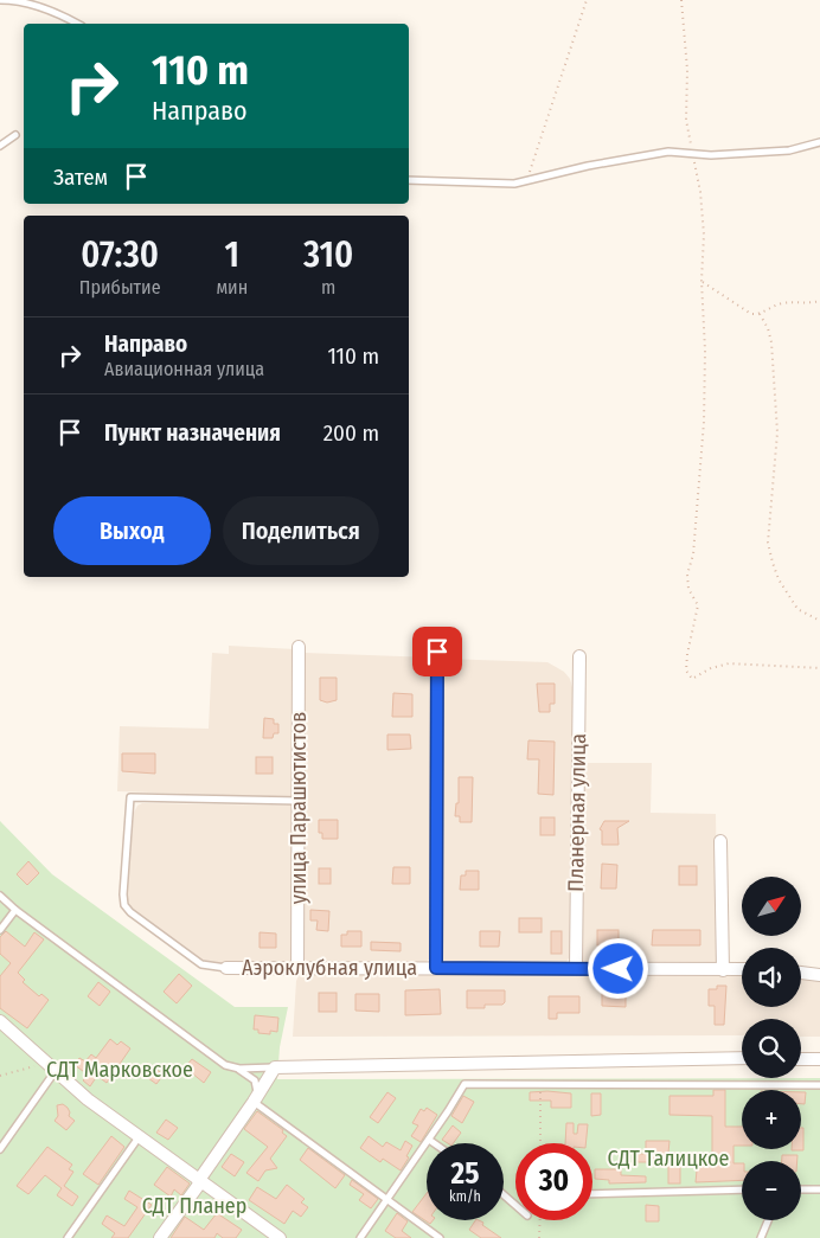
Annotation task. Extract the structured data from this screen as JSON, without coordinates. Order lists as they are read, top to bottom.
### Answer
{
  "streets": {
    "street": ["улица Парашютистов", "Планерная улица", "Аэроклубная улица"]
  },
  "crossings": [
    ["улица Парашютистов", "Аэроклубная улица"],
    ["Планерная улица", "Аэроклубная улица"]
  ],
  "parks": ["СДТ Марковское", "СДТ Талицкое", "СДТ Планер"],
  "north": "top right",
  "page": {
    "turn": ["110 m", "Направо"],
    "then": "Затем",
    "eta": [
      "07:30",
      "Прибытие",
      "1",
      "мин",
      "310",
      "m"
    ],
    "list": [
      {
        "name": "Направо",
        "note": "Авиационная улица",
        "value": "110 m"
      },
      {
        "name": "Пункт назначения",
        "value": "200 m"
      }
    ],
    "buttons": ["Выход", "Поделиться"],
    "map_buttons": ["+", "−"],
    "speed": "25 km/h",
    "limit": "30"
  }
}
